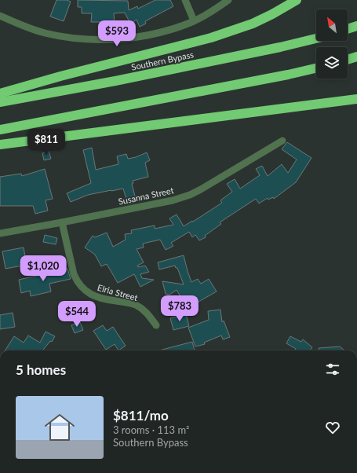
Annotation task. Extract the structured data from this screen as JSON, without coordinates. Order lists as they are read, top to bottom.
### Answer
{
  "streets": {
    "highway": ["Southern Bypass"],
    "street": ["Susanna Street", "Elria Street"]
  },
  "crossings": [
    ["Susanna Street", "Elria Street"]
  ],
  "north": "top left",
  "page": {
    "price": [
      "$593",
      "$811",
      "$1,020",
      "$783",
      "$544"
    ],
    "heading": "5 homes",
    "list": [
      {
        "name": "$811/mo",
        "note": "3 rooms · 113 m² · Southern Bypass"
      }
    ]
  }
}
